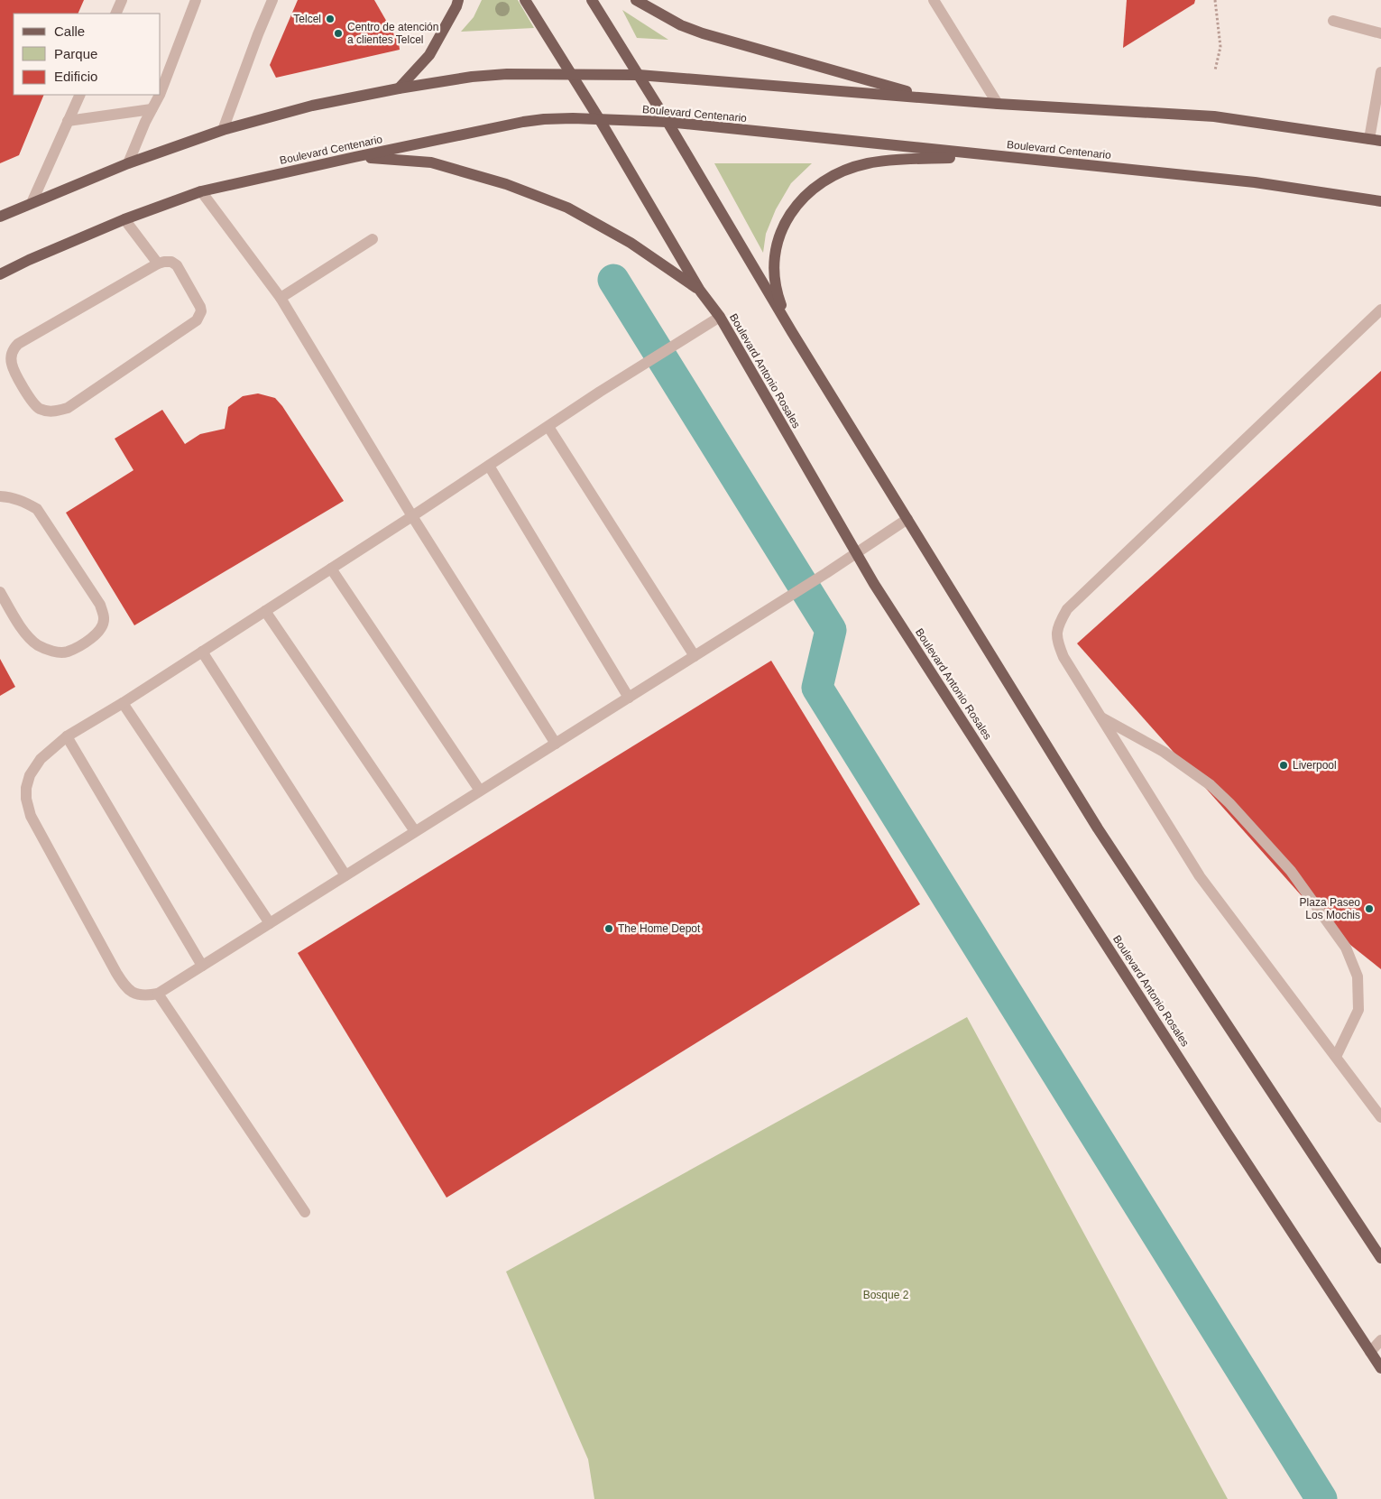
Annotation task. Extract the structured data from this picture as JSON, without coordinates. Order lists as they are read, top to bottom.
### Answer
{
  "streets": {
    "main road": ["Boulevard Centenario", "Boulevard Antonio Rosales"]
  },
  "crossings": [
    ["Boulevard Centenario", "Boulevard Antonio Rosales"]
  ],
  "parks": ["Bosque 2"],
  "places": [
    "Telcel",
    "Centro de atención a clientes Telcel",
    "Liverpool",
    "Plaza Paseo Los Mochis",
    "The Home Depot"
  ],
  "legend": ["Calle", "Parque", "Edificio"]
}
